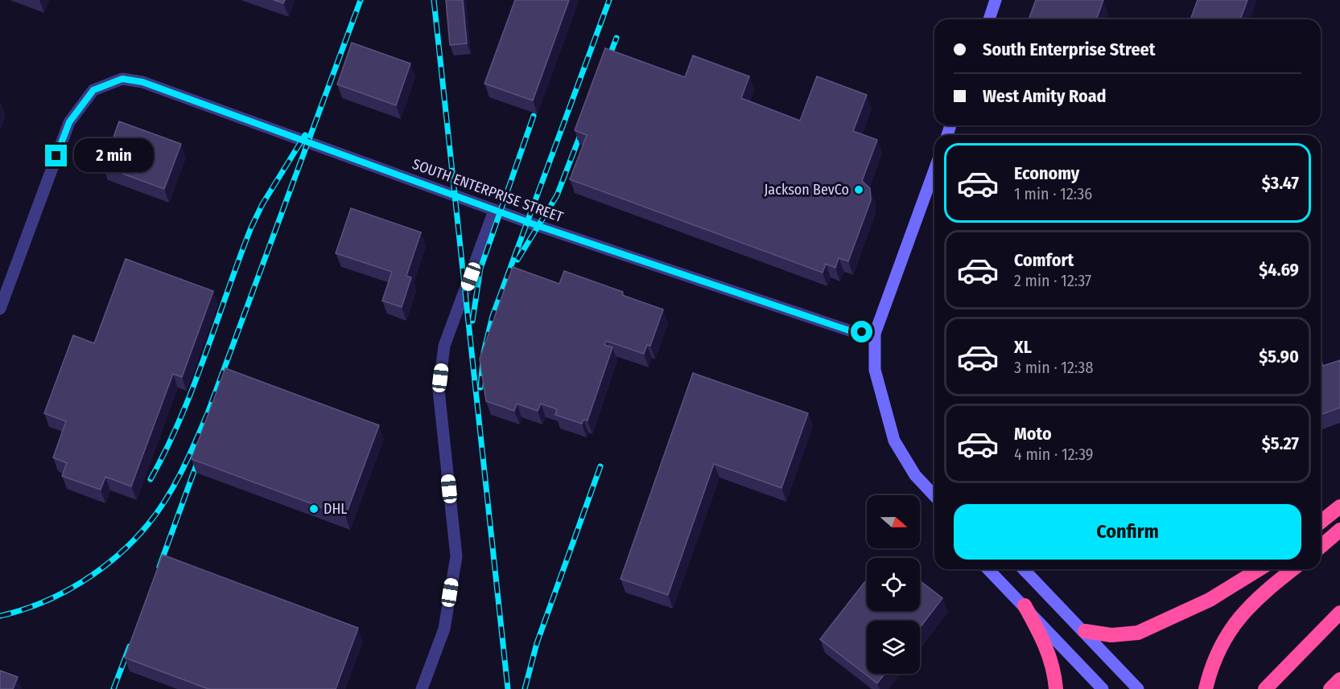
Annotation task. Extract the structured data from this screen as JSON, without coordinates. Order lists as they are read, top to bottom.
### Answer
{
  "streets": {
    "street": ["SOUTH ENTERPRISE STREET"]
  },
  "places": ["Jackson BevCo", "DHL"],
  "north": "right",
  "page": {
    "banner": ["South Enterprise Street", "West Amity Road"],
    "bubble": "2 min",
    "list": [
      {
        "name": "Economy",
        "note": "1 min · 12:36",
        "value": "$3.47"
      },
      {
        "name": "Comfort",
        "note": "2 min · 12:37",
        "value": "$4.69"
      },
      {
        "name": "XL",
        "note": "3 min · 12:38",
        "value": "$5.90"
      },
      {
        "name": "Moto",
        "note": "4 min · 12:39",
        "value": "$5.27"
      }
    ],
    "buttons": "Confirm"
  }
}
